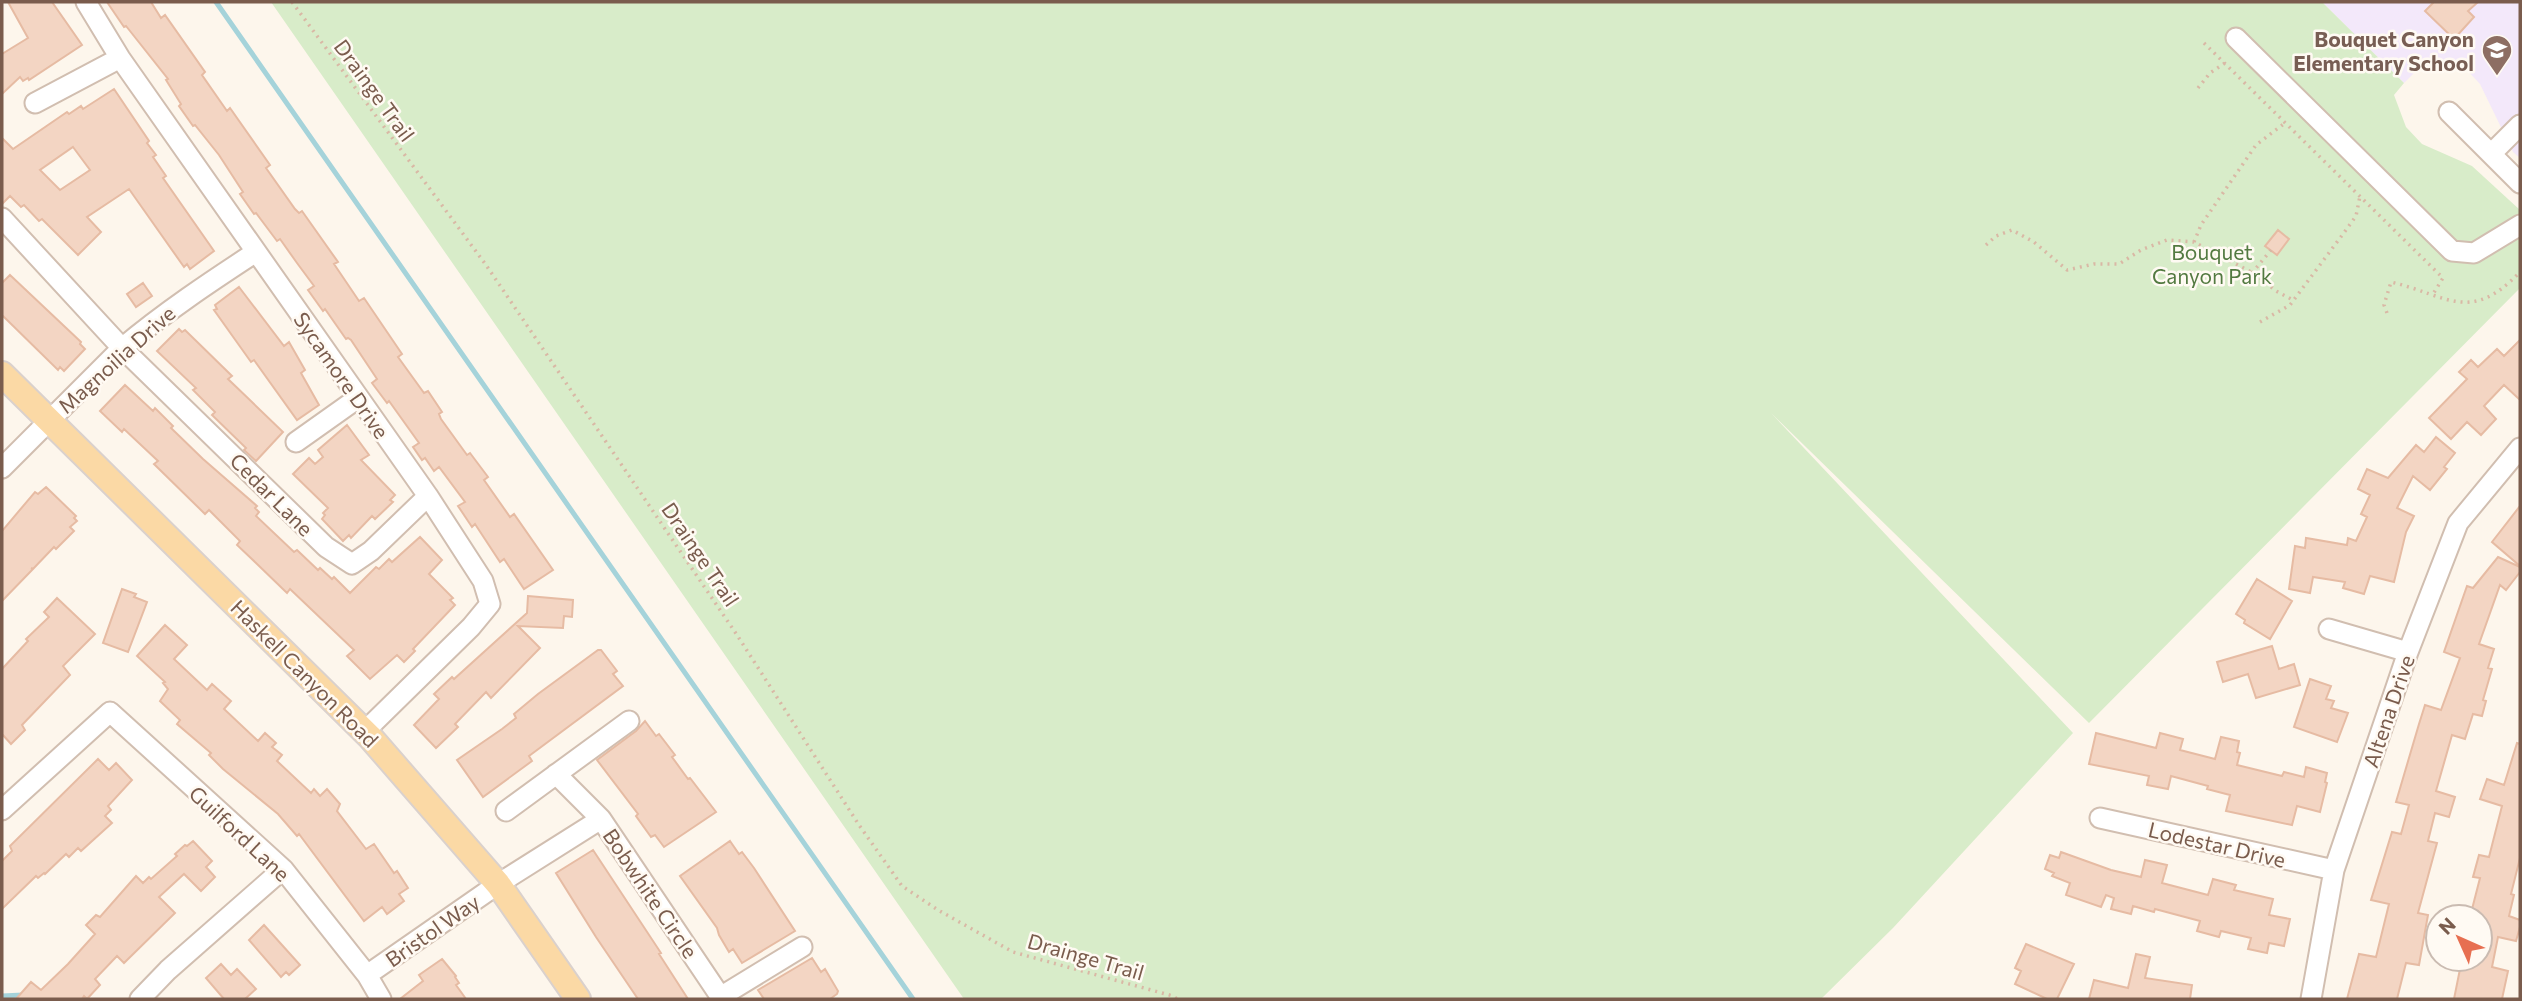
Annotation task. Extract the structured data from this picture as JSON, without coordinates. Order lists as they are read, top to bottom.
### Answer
{
  "streets": {
    "main road": ["Haskell Canyon Road"],
    "street": [
      "Magnoilia Drive",
      "Sycamore Drive",
      "Cedar Lane",
      "Altena Drive",
      "Guilford Lane",
      "Lodestar Drive",
      "Bobwhite Circle",
      "Bristol Way"
    ],
    "path": ["Drainge Trail"]
  },
  "crossings": [
    ["Magnoilia Drive", "Sycamore Drive"],
    ["Magnoilia Drive", "Cedar Lane"],
    ["Magnoilia Drive", "Haskell Canyon Road"],
    ["Sycamore Drive", "Cedar Lane"],
    ["Sycamore Drive", "Haskell Canyon Road"],
    ["Haskell Canyon Road", "Bobwhite Circle"],
    ["Haskell Canyon Road", "Bristol Way"],
    ["Altena Drive", "Lodestar Drive"],
    ["Guilford Lane", "Bristol Way"],
    ["Bobwhite Circle", "Bristol Way"]
  ],
  "parks": ["Bouquet Canyon Park"],
  "places": {
    "school or university": ["Bouquet Canyon Elementary School"]
  },
  "north": "top left"
}
